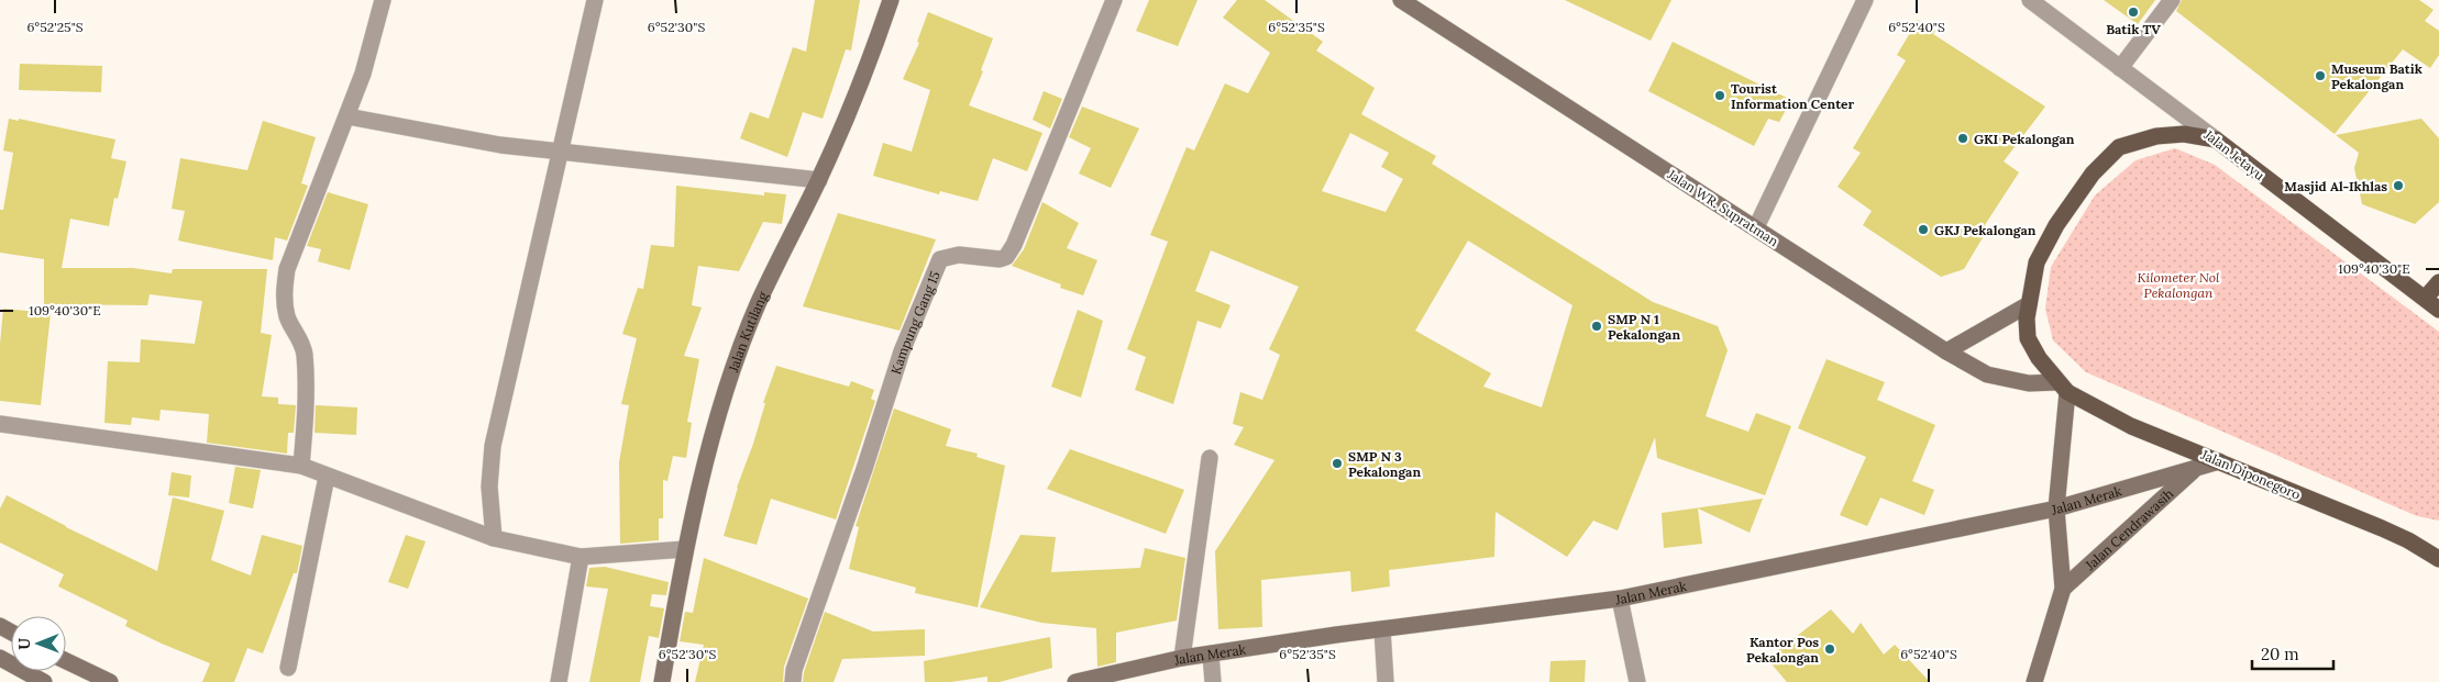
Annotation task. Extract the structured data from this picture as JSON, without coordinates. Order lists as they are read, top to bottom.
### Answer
{
  "streets": {
    "main road": ["Jalan Jetayu", "Jalan Diponegoro"],
    "street": [
      "Jalan WR. Supratman",
      "Kampung Gang 15",
      "Jalan Kutilang",
      "Jalan Merak",
      "Jalan Cendrawasih"
    ]
  },
  "crossings": [
    ["Jalan WR. Supratman", "Jalan Diponegoro"],
    ["Jalan Diponegoro", "Jalan Merak"],
    ["Jalan Merak", "Jalan Cendrawasih"]
  ],
  "parks": ["Kilometer Nol Pekalongan"],
  "places": [
    "Batik TV",
    "Museum Batik Pekalongan",
    "Tourist Information Center",
    "GKI Pekalongan",
    "Masjid Al-Ikhlas",
    "GKJ Pekalongan",
    "SMP N 1 Pekalongan",
    "SMP N 3 Pekalongan",
    "Kantor Pos Pekalongan"
  ],
  "scale_bar": "20 m",
  "north": "left",
  "coordinates": [
    "6°52'25\"S",
    "6°52'30\"S",
    "6°52'35\"S",
    "6°52'40\"S",
    "109°40'30\"E"
  ]
}
